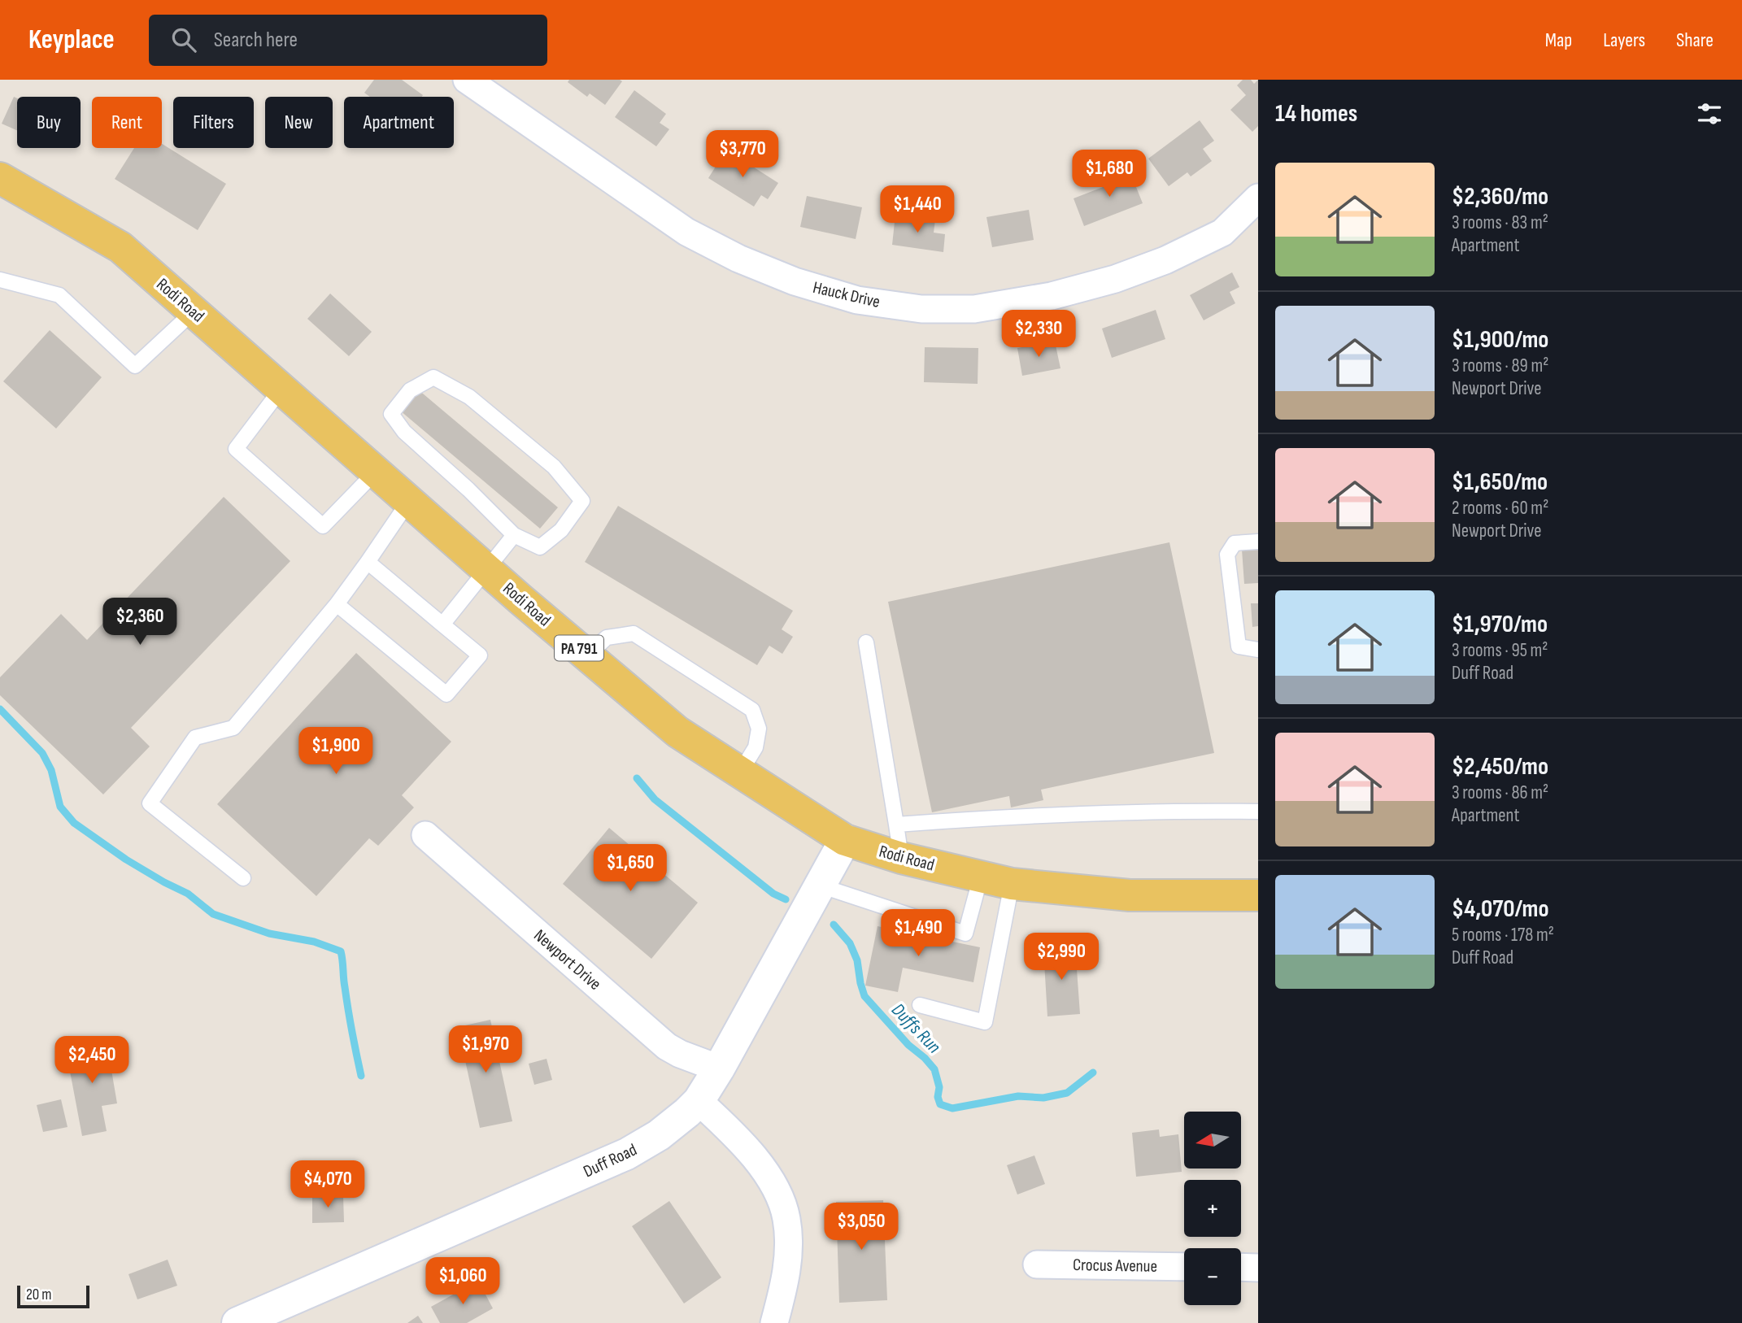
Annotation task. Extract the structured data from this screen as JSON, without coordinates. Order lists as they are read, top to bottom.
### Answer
{
  "streets": {
    "main road": ["Rodi Road", "PA 791"],
    "street": [
      "Hauck Drive",
      "Newport Drive",
      "Duff Road",
      "Crocus Avenue"
    ]
  },
  "crossings": [
    ["Rodi Road", "Duff Road"],
    ["Newport Drive", "Duff Road"]
  ],
  "water": ["Duffs Run"],
  "scale_bar": "20 m",
  "north": "left",
  "page": {
    "header": "Keyplace",
    "search": "Search here",
    "nav": ["Map", "Layers", "Share"],
    "heading": "14 homes",
    "chip": [
      "Buy",
      "Rent",
      "Filters",
      "New",
      "Apartment"
    ],
    "price": [
      "$3,770",
      "$1,680",
      "$1,440",
      "$2,330",
      "$2,360",
      "$1,900",
      "$1,650",
      "$1,490",
      "$2,990",
      "$1,970",
      "$2,450",
      "$4,070",
      "$3,050",
      "$1,060"
    ],
    "list": [
      {
        "name": "$2,360/mo",
        "note": "3 rooms · 83 m² · Apartment"
      },
      {
        "name": "$1,900/mo",
        "note": "3 rooms · 89 m² · Newport Drive"
      },
      {
        "name": "$1,650/mo",
        "note": "2 rooms · 60 m² · Newport Drive"
      },
      {
        "name": "$1,970/mo",
        "note": "3 rooms · 95 m² · Duff Road"
      },
      {
        "name": "$2,450/mo",
        "note": "3 rooms · 86 m² · Apartment"
      },
      {
        "name": "$4,070/mo",
        "note": "5 rooms · 178 m² · Duff Road"
      }
    ],
    "map_buttons": ["+", "−"],
    "scale": "20 m"
  }
}
